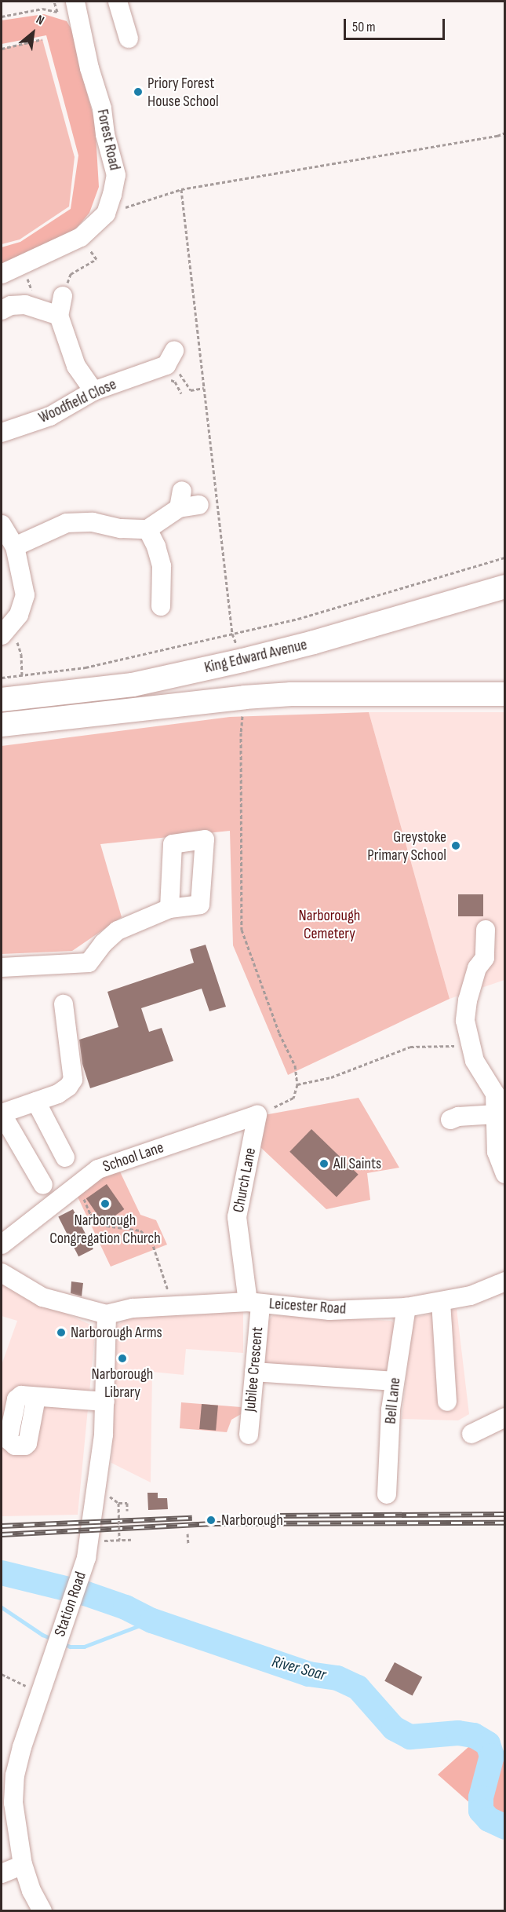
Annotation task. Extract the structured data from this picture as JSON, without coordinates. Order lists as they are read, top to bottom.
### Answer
{
  "streets": {
    "main road": ["King Edward Avenue"],
    "street": [
      "Forest Road",
      "Woodfield Close",
      "School Lane",
      "Church Lane",
      "Leicester Road",
      "Jubilee Crescent",
      "Bell Lane",
      "Station Road"
    ]
  },
  "crossings": [
    ["School Lane", "Church Lane"],
    ["Church Lane", "Leicester Road"],
    ["Church Lane", "Jubilee Crescent"],
    ["Leicester Road", "Jubilee Crescent"],
    ["Leicester Road", "Bell Lane"],
    ["Leicester Road", "Station Road"]
  ],
  "water": ["River Soar"],
  "parks": ["Narborough Cemetery"],
  "places": [
    "Priory Forest House School",
    "Greystoke Primary School",
    "All Saints",
    "Narborough Congregation Church",
    "Narborough Arms",
    "Narborough Library",
    "Narborough"
  ],
  "scale_bar": "50 m",
  "north": "top right"
}
